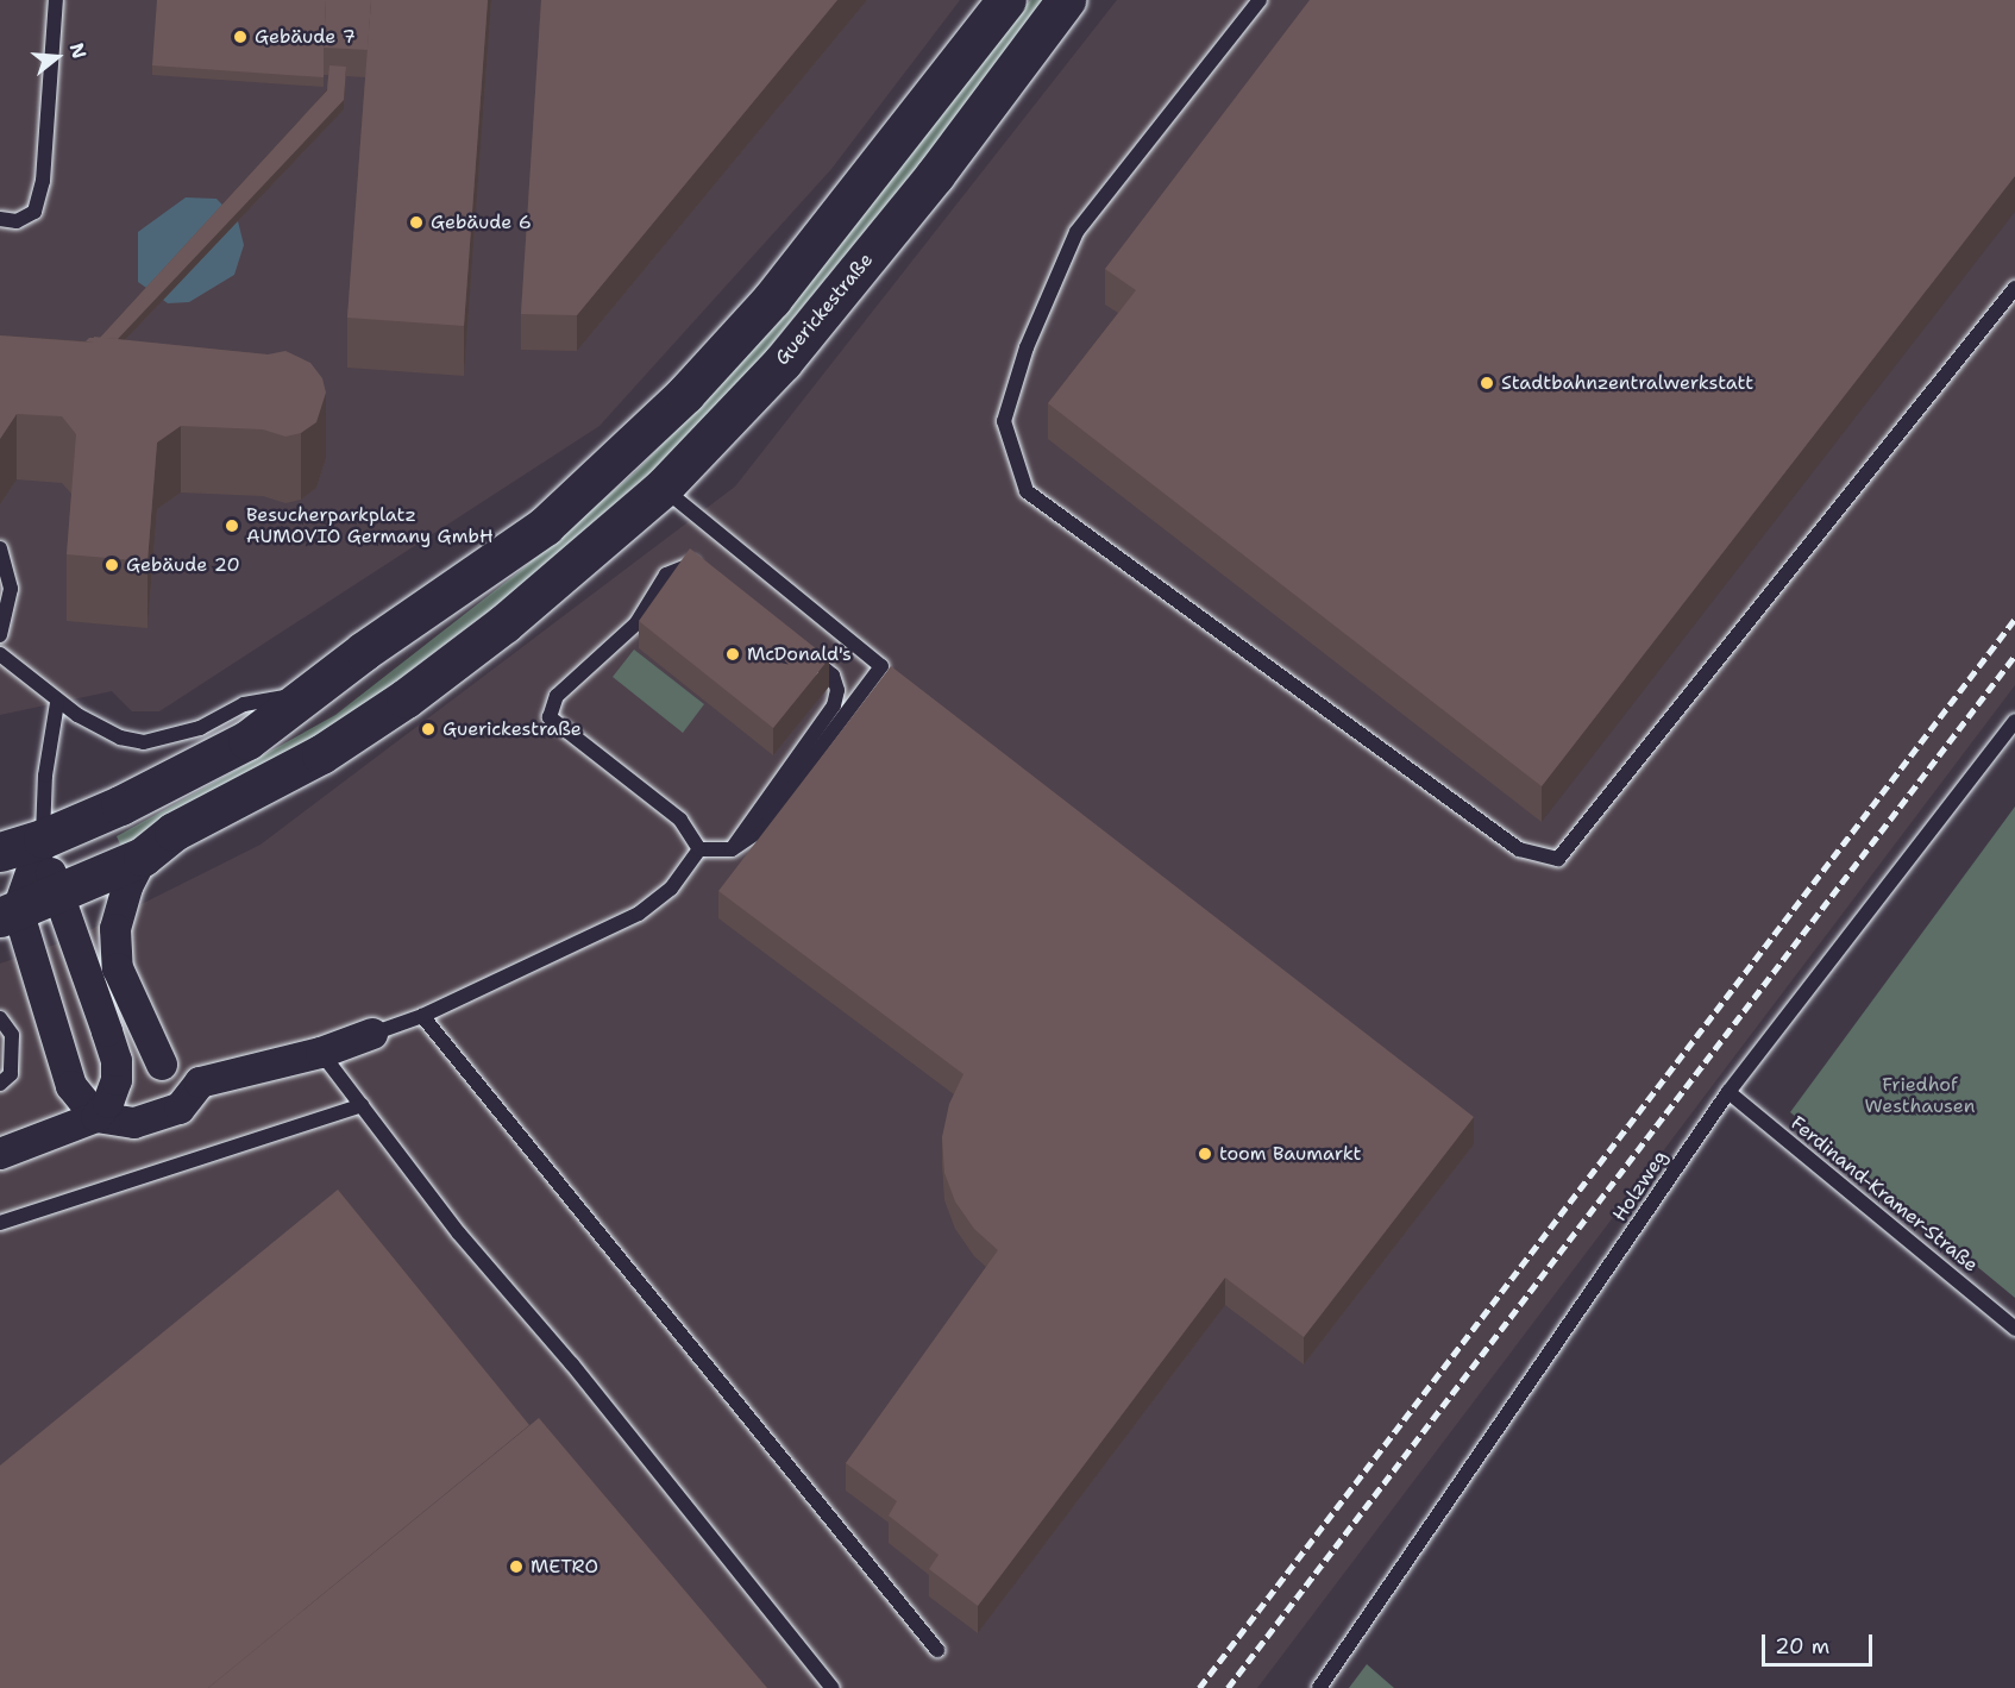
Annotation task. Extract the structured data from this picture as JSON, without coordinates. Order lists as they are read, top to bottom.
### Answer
{
  "streets": {
    "main road": ["Guerickestraße"],
    "lane": ["Holzweg", "Ferdinand-Kramer-Straße"]
  },
  "crossings": [
    ["Holzweg", "Ferdinand-Kramer-Straße"]
  ],
  "parks": ["Friedhof Westhausen"],
  "places": [
    "Gebäude 7",
    "Gebäude 6",
    "Stadtbahnzentralwerkstatt",
    "Besucherparkplatz AUMOVIO Germany GmbH",
    "Gebäude 20",
    "McDonald's",
    "Guerickestraße",
    "toom Baumarkt",
    "METRO"
  ],
  "scale_bar": "20 m",
  "north": "right"
}
